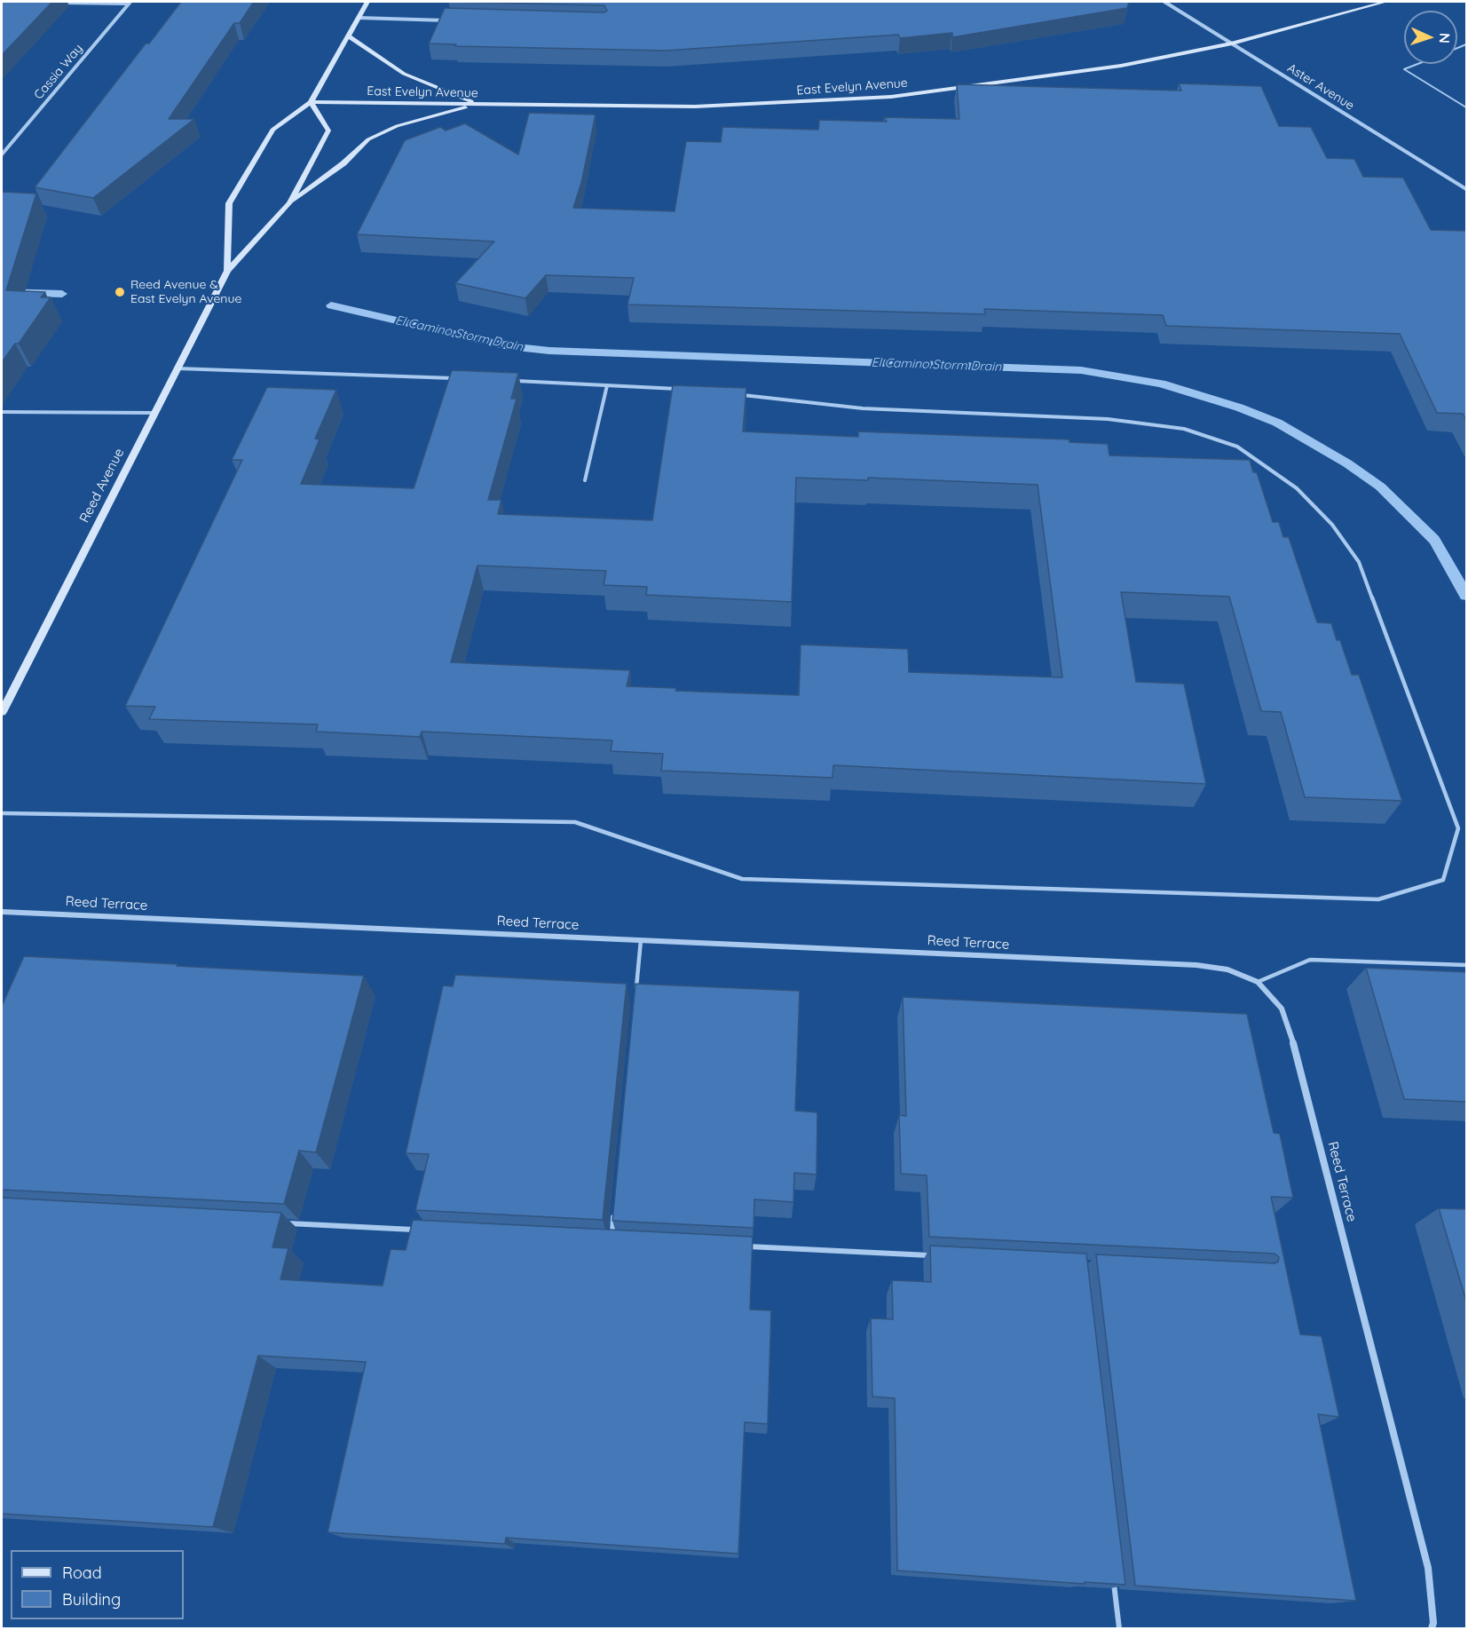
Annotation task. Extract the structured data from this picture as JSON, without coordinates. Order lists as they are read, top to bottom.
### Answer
{
  "streets": {
    "main road": ["East Evelyn Avenue", "Reed Avenue"],
    "street": ["Cassia Way", "Aster Avenue", "Reed Terrace"]
  },
  "crossings": [
    ["East Evelyn Avenue", "Aster Avenue"],
    ["East Evelyn Avenue", "Reed Avenue"]
  ],
  "water": ["El Camino Storm Drain"],
  "places": ["Reed Avenue & East Evelyn Avenue"],
  "legend": ["Road", "Building"],
  "north": "right"
}
